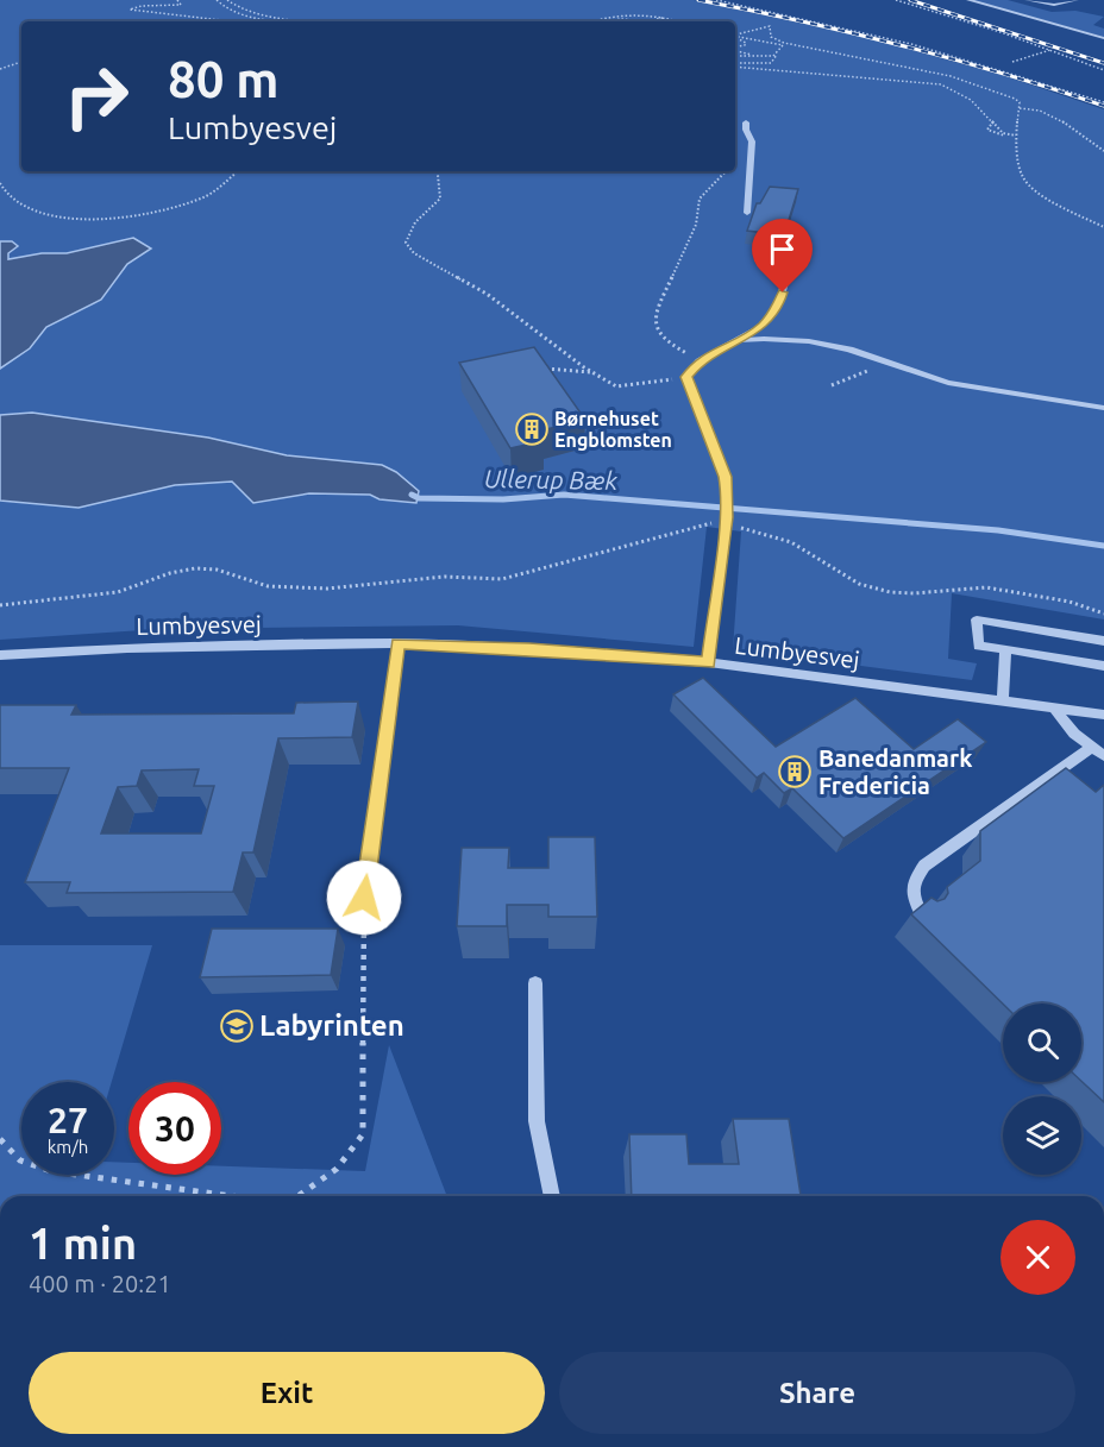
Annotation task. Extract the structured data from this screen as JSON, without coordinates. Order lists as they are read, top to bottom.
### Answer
{
  "streets": {
    "street": ["Lumbyesvej"]
  },
  "water": ["Ullerup Bæk"],
  "places": {
    "building": ["Børnehuset Engblomsten", "Banedanmark Fredericia"],
    "school or university": ["Labyrinten"]
  },
  "page": {
    "turn": ["80 m", "Lumbyesvej"],
    "speed": "27 km/h",
    "limit": "30",
    "heading": ["1 min", "400 m · 20:21"],
    "buttons": ["Exit", "Share"]
  }
}
